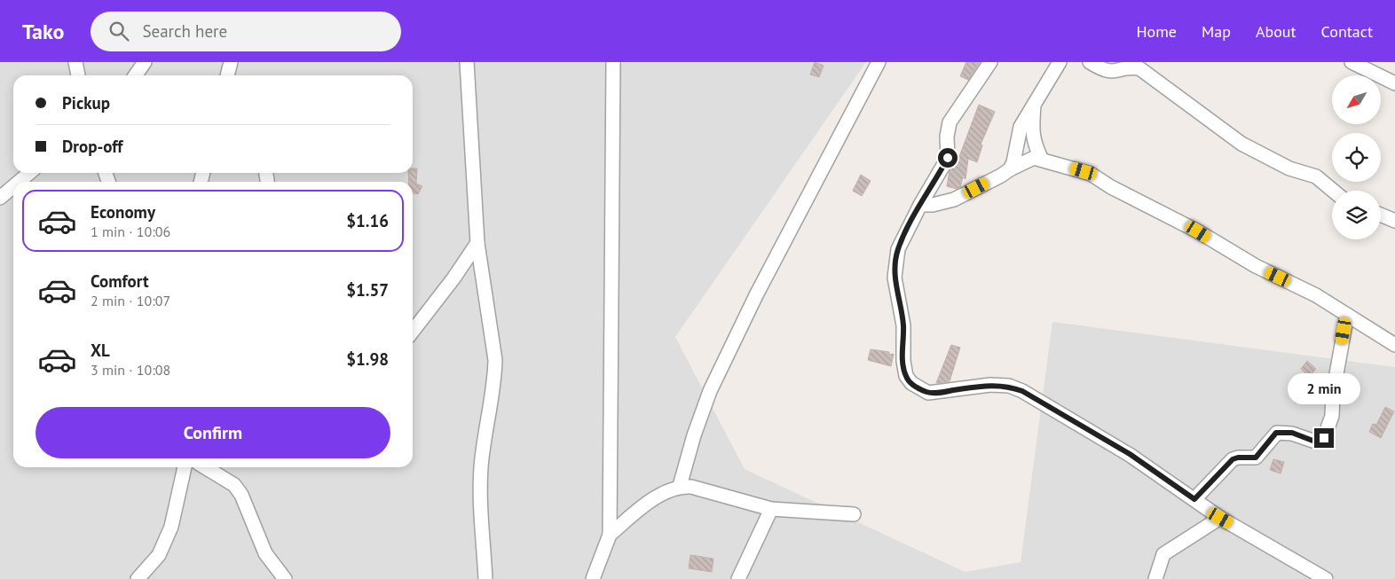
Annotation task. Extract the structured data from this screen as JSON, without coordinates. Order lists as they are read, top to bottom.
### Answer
{
  "north": "bottom left",
  "page": {
    "header": "Tako",
    "search": "Search here",
    "nav": [
      "Home",
      "Map",
      "About",
      "Contact"
    ],
    "banner": ["Pickup", "Drop-off"],
    "list": [
      {
        "name": "Economy",
        "note": "1 min · 10:06",
        "value": "$1.16"
      },
      {
        "name": "Comfort",
        "note": "2 min · 10:07",
        "value": "$1.57"
      },
      {
        "name": "XL",
        "note": "3 min · 10:08",
        "value": "$1.98"
      }
    ],
    "bubble": "2 min",
    "buttons": "Confirm"
  }
}
